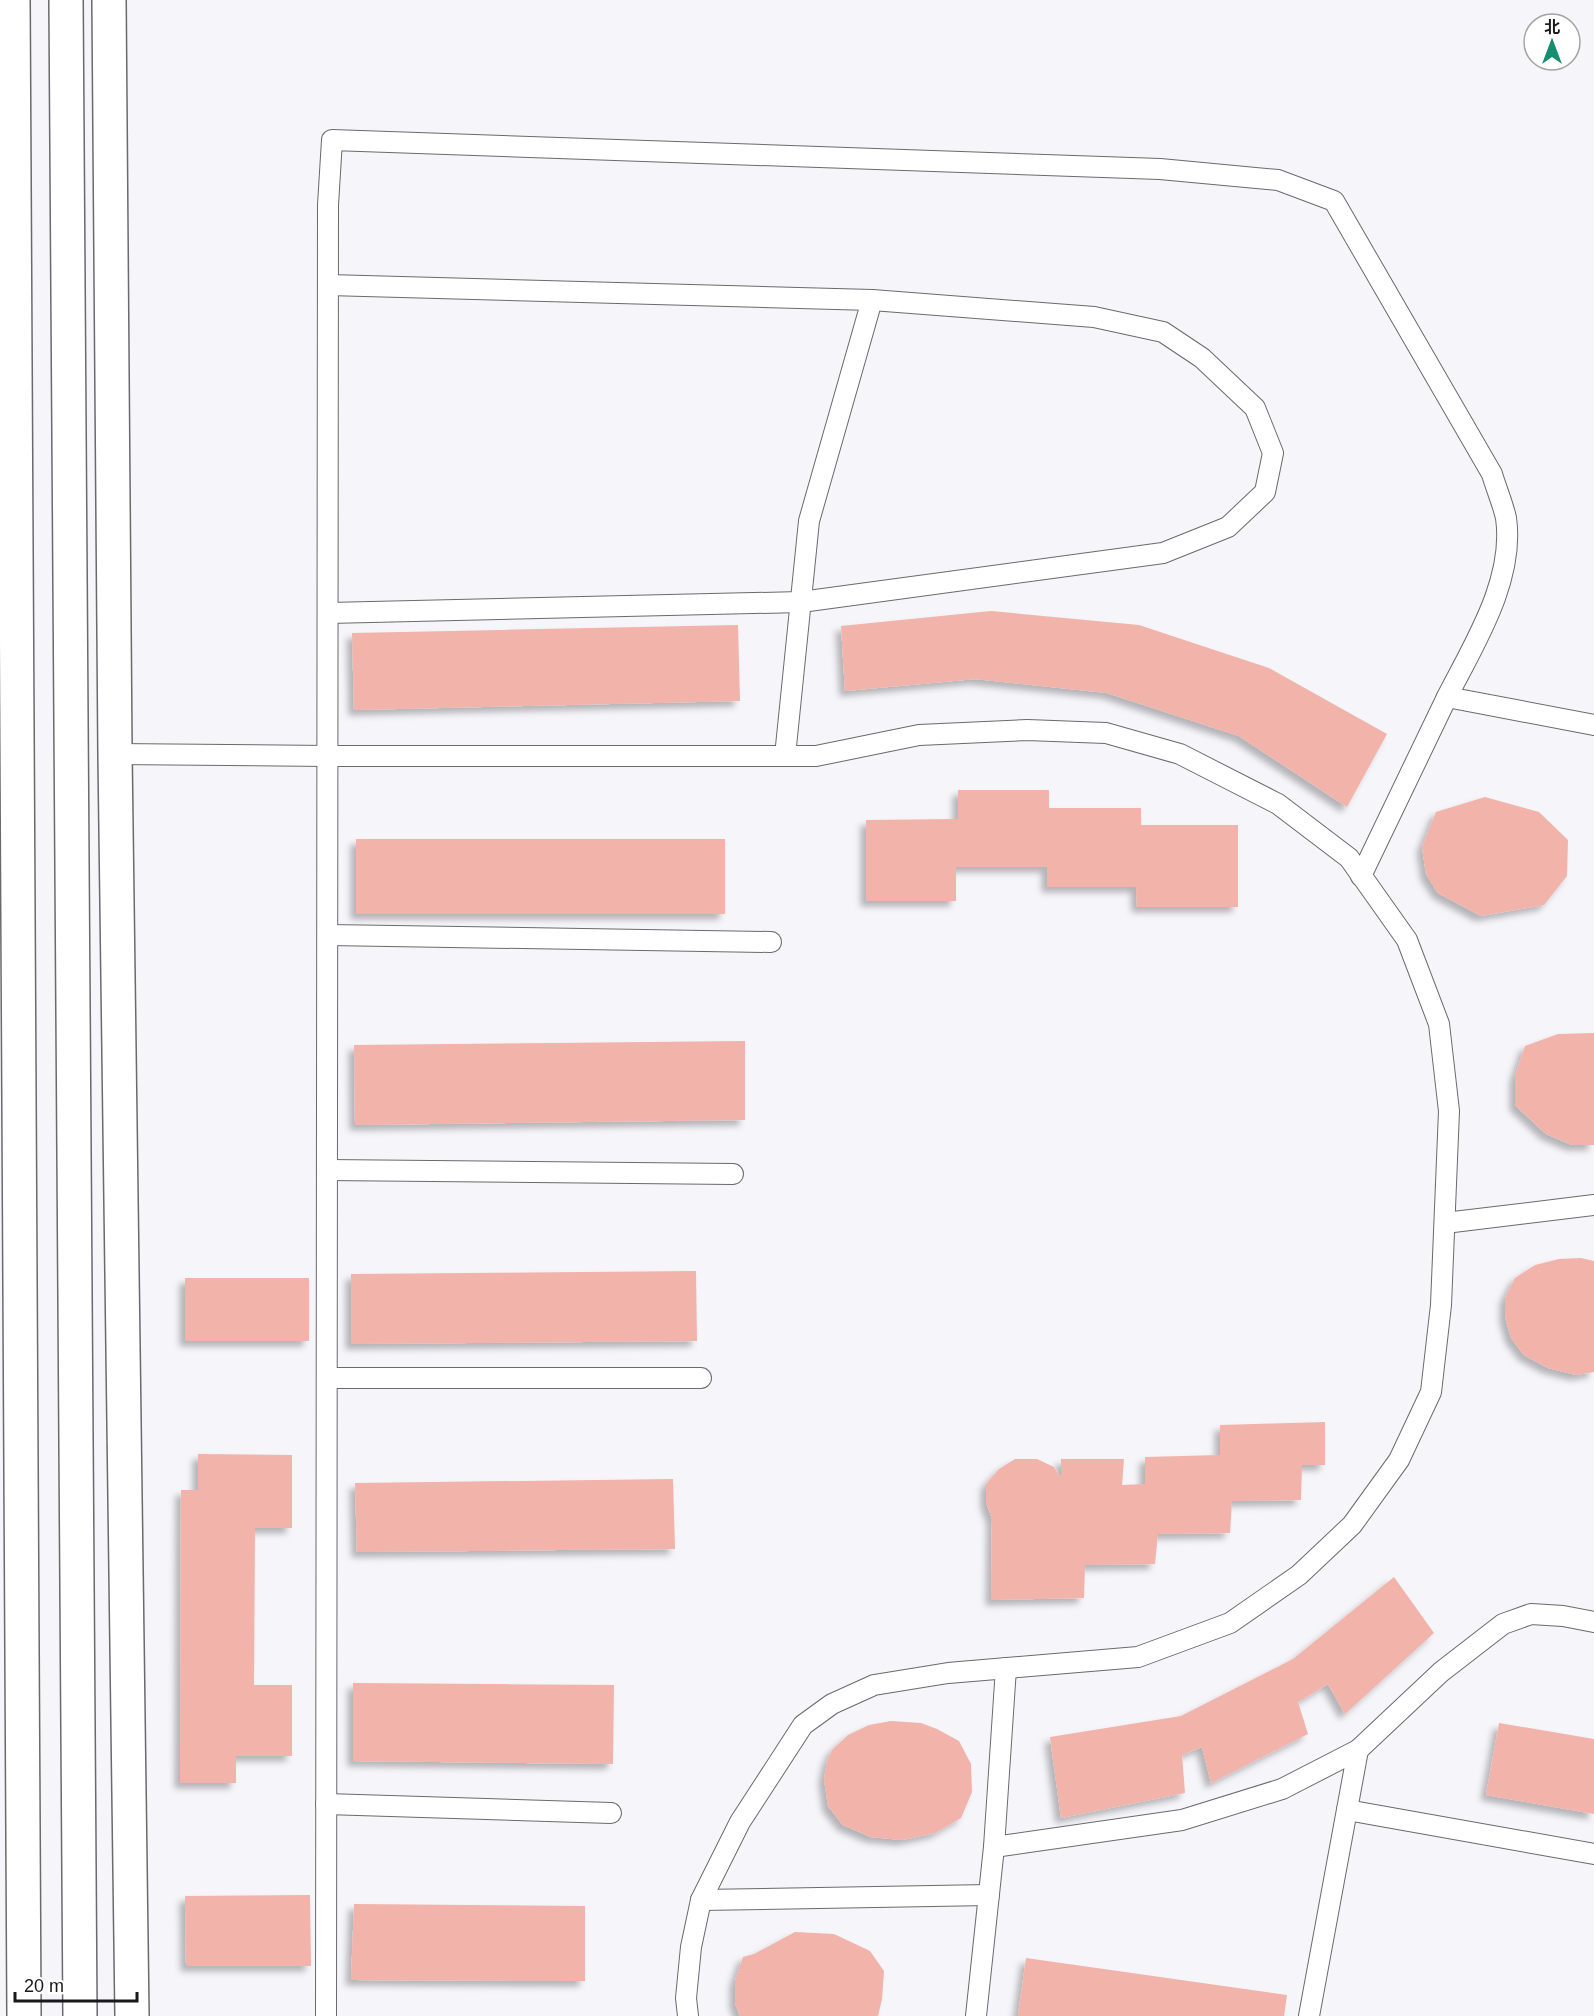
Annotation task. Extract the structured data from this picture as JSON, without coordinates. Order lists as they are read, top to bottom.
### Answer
{
  "scale_bar": "20 m",
  "north": "top"
}
